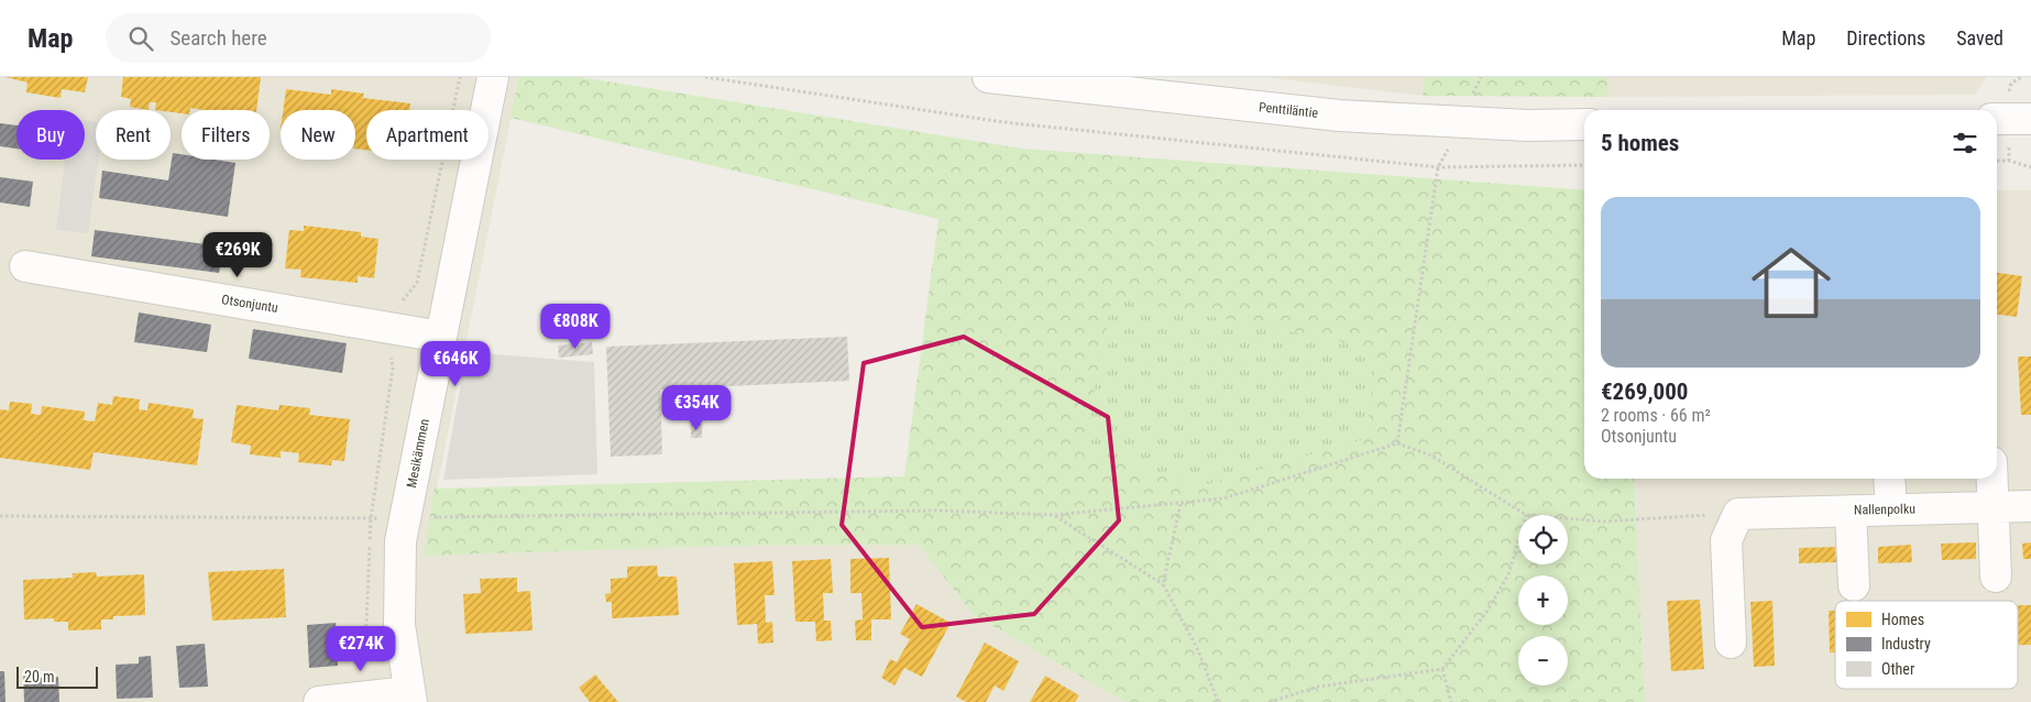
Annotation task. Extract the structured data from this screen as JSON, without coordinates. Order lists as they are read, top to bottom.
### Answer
{
  "streets": {
    "street": [
      "Penttiläntie",
      "Otsonjuntu",
      "Mesikämmen",
      "Nallenpolku"
    ]
  },
  "crossings": [
    ["Otsonjuntu", "Mesikämmen"]
  ],
  "legend": ["Homes", "Industry", "Other"],
  "scale_bar": "20 m",
  "page": {
    "header": "Map",
    "search": "Search here",
    "nav": ["Map", "Directions", "Saved"],
    "chip": [
      "Buy",
      "Rent",
      "Filters",
      "New",
      "Apartment"
    ],
    "heading": "5 homes",
    "list": [
      {
        "name": "€269,000",
        "note": "2 rooms · 66 m² · Otsonjuntu"
      }
    ],
    "price": [
      "€269K",
      "€808K",
      "€646K",
      "€354K",
      "€274K"
    ],
    "map_buttons": ["+", "−"],
    "scale": "20 m"
  }
}
